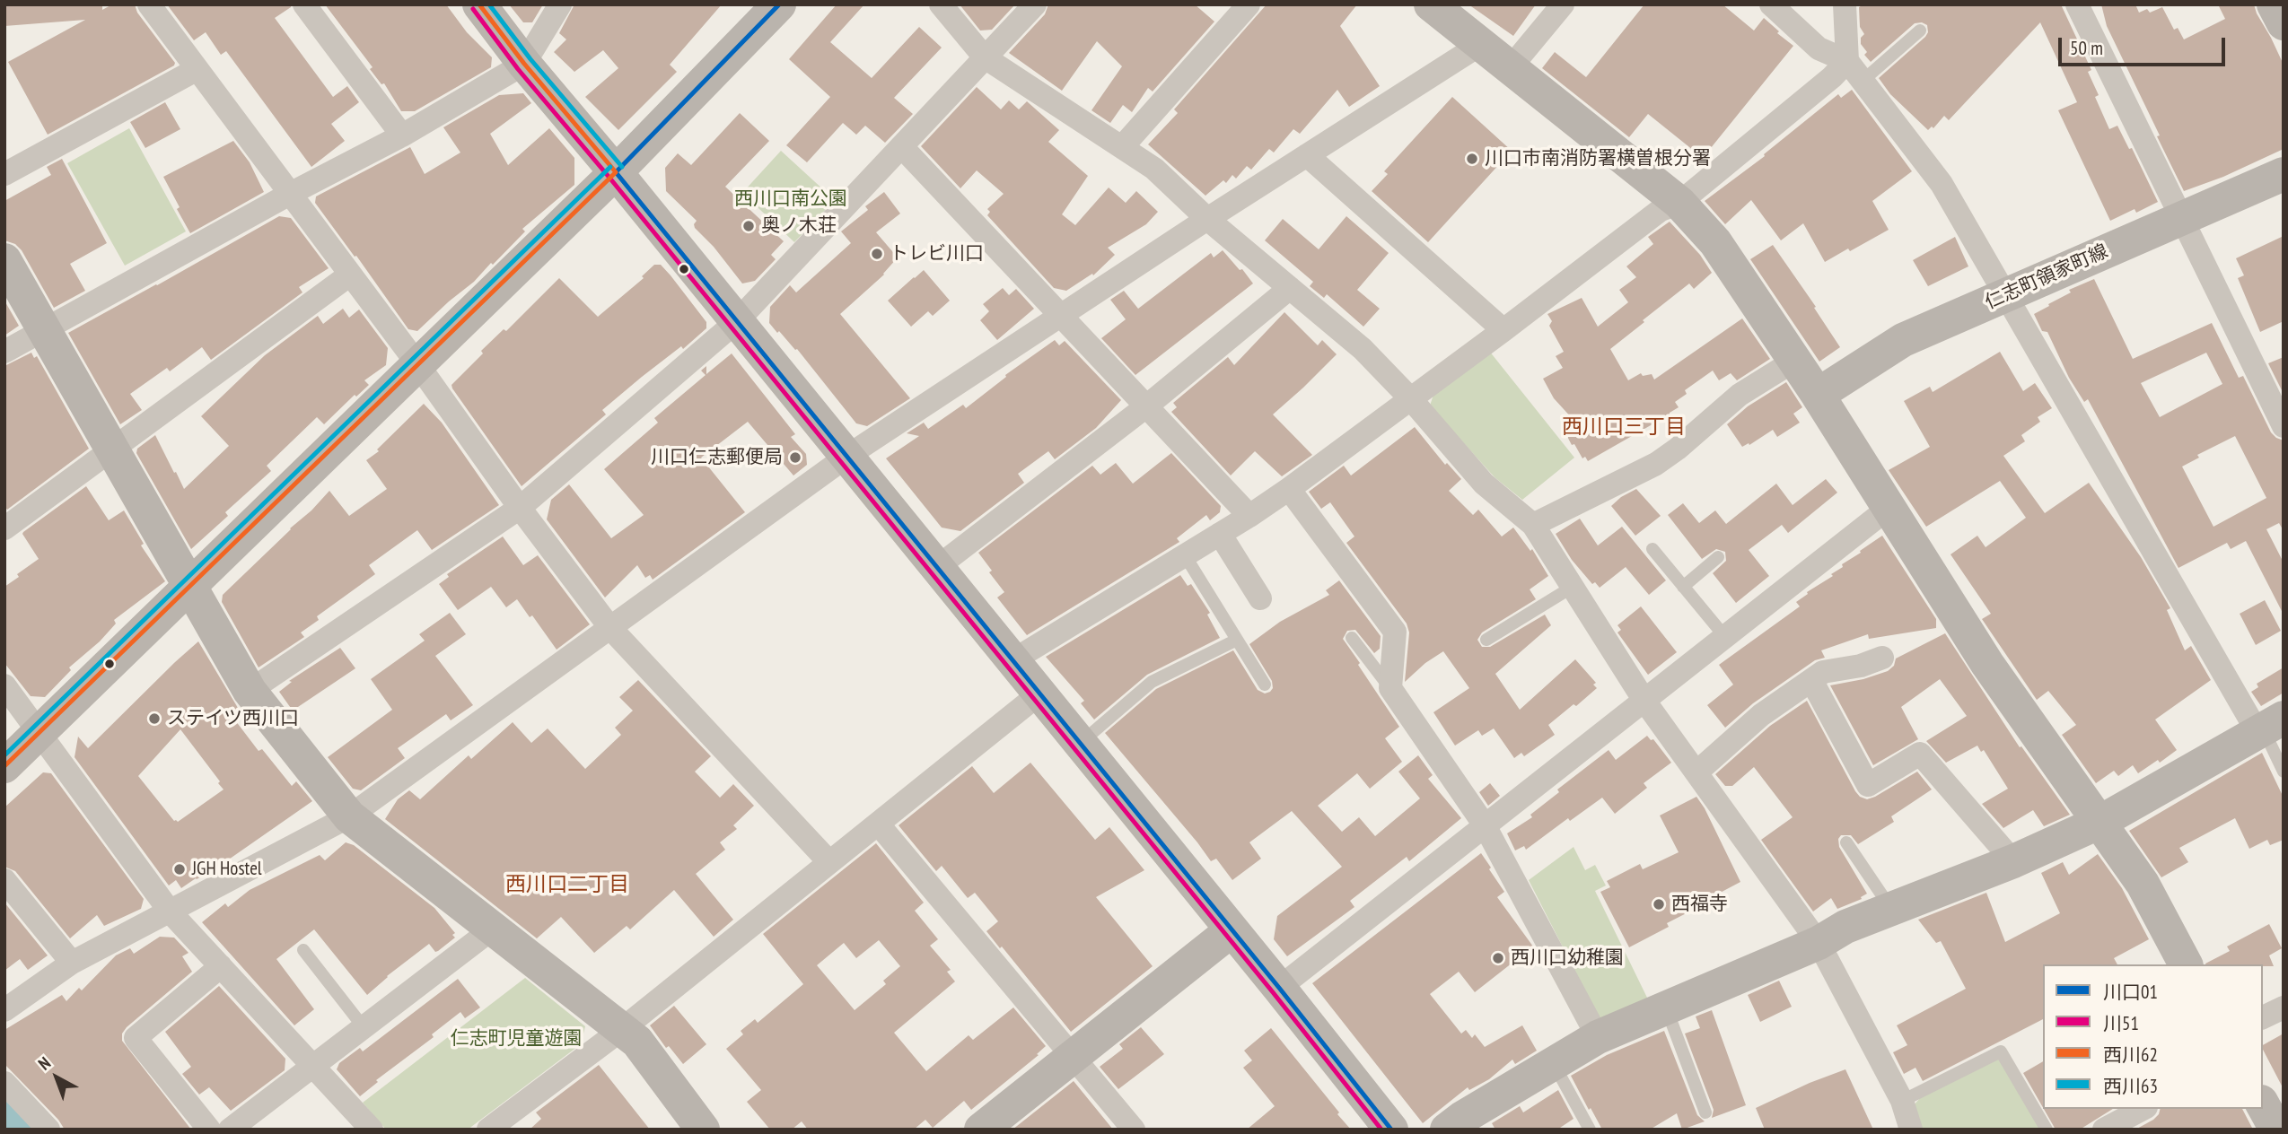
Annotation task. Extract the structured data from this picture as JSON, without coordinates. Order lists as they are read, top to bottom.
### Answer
{
  "streets": {
    "street": ["仁志町領家町線"]
  },
  "districts": ["西川口三丁目", "西川口二丁目"],
  "parks": ["西川口南公園", "仁志町児童遊園"],
  "places": [
    "川口市南消防署横曽根分署",
    "奥ノ木荘",
    "トレビ川口",
    "川口仁志郵便局",
    "ステイツ西川口",
    "JGH Hostel",
    "西福寺",
    "西川口幼稚園"
  ],
  "lines": [
    "transit line 川口01",
    "transit line 西川62",
    "transit line 西川63",
    "transit line 川51"
  ],
  "legend": [
    "川口01",
    "川51",
    "西川62",
    "西川63"
  ],
  "scale_bar": "50 m",
  "north": "top left"
}
